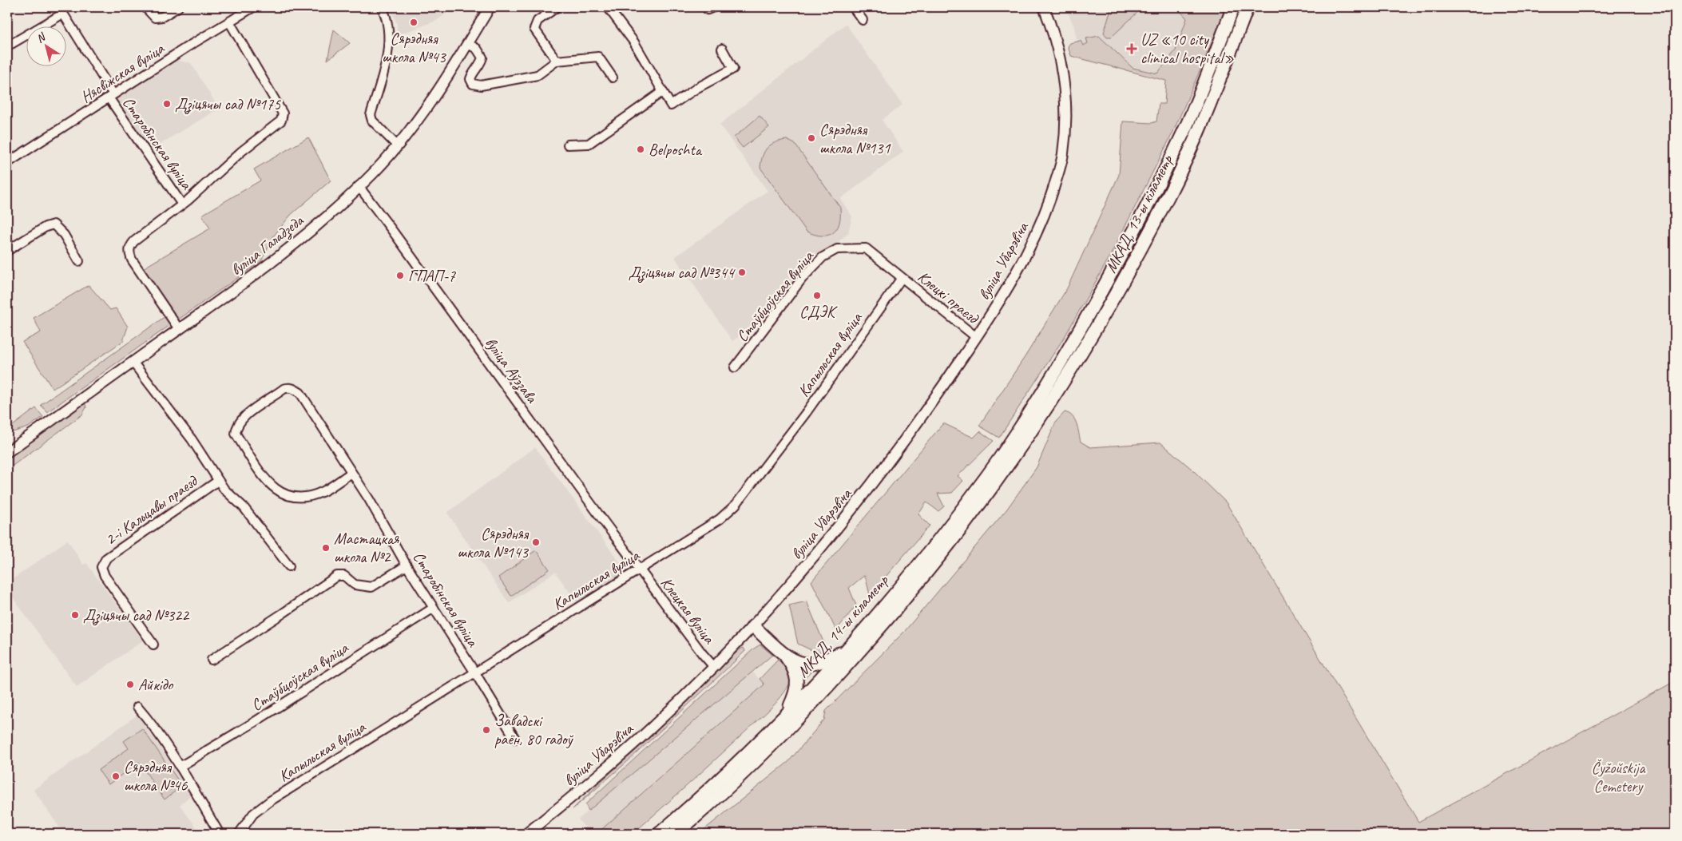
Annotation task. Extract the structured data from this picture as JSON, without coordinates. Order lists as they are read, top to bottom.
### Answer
{
  "streets": {
    "highway": ["МКАД, 13-ы кіламетр", "МКАД, 14-ы кіламетр"],
    "main road": ["вуліца Галадзеда", "вуліца Убарэвіча"],
    "street": [
      "Нясвіжская вуліца",
      "Старобінская вуліца",
      "Стаўбцоўская вуліца",
      "Клецкі праезд",
      "Капыльская вуліца",
      "вуліца Аўэзава",
      "2-і Кальцавы праезд",
      "Клецкая вуліца"
    ]
  },
  "crossings": [
    ["Нясвіжская вуліца", "Старобінская вуліца"],
    ["Старобінская вуліца", "Стаўбцоўская вуліца"],
    ["Старобінская вуліца", "Капыльская вуліца"],
    ["МКАД, 13-ы кіламетр", "МКАД, 14-ы кіламетр"],
    ["вуліца Галадзеда", "вуліца Аўэзава"],
    ["вуліца Убарэвіча", "Клецкі праезд"],
    ["вуліца Убарэвіча", "Клецкая вуліца"],
    ["Стаўбцоўская вуліца", "Клецкі праезд"],
    ["Стаўбцоўская вуліца", "Капыльская вуліца"],
    ["Клецкі праезд", "Капыльская вуліца"],
    ["Капыльская вуліца", "вуліца Аўэзава"],
    ["Капыльская вуліца", "Клецкая вуліца"],
    ["вуліца Аўэзава", "Клецкая вуліца"]
  ],
  "parks": ["Čyžoŭskija Cemetery"],
  "places": {
    "other": [
      "Сярэдняя школа №43",
      "Дзіцячы сад №175",
      "Сярэдняя школа №131",
      "Belposhta",
      "Дзіцячы сад №344",
      "ГПАП-7",
      "СДЭК",
      "Сярэдняя школа №143",
      "Мастацкая школа №2",
      "Дзіцячы сад №322",
      "Айкідо",
      "Завадскі раён, 80 гадоў",
      "Сярэдняя школа №46"
    ],
    "health": ["UZ «10 city clinical hospital»"]
  },
  "north": "top left"
}
